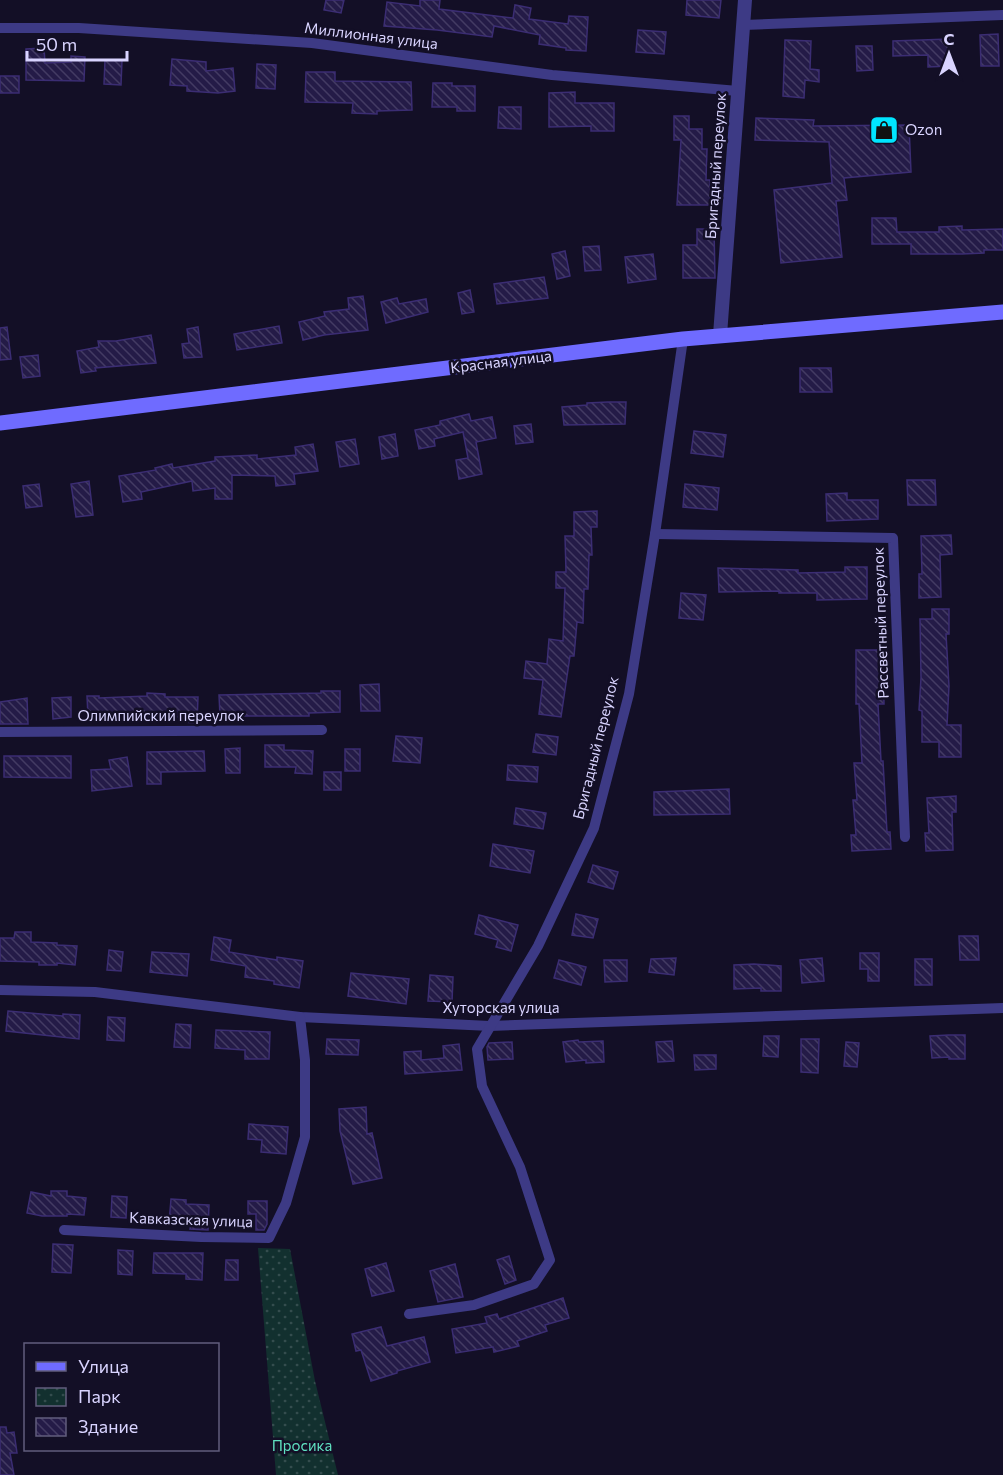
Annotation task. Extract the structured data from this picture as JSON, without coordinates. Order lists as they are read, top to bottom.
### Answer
{
  "streets": {
    "main road": ["Красная улица"],
    "street": [
      "Миллионная улица",
      "Бригадный переулок",
      "Рассветный переулок",
      "Олимпийский переулок",
      "Хуторская улица",
      "Кавказская улица"
    ]
  },
  "crossings": [
    ["Миллионная улица", "Бригадный переулок"],
    ["Бригадный переулок", "Красная улица"],
    ["Бригадный переулок", "Рассветный переулок"],
    ["Бригадный переулок", "Хуторская улица"],
    ["Хуторская улица", "Кавказская улица"]
  ],
  "parks": ["Просика"],
  "places": {
    "shop": ["Ozon"]
  },
  "legend": ["Улица", "Парк", "Здание"],
  "scale_bar": "50 m",
  "north": "top"
}
